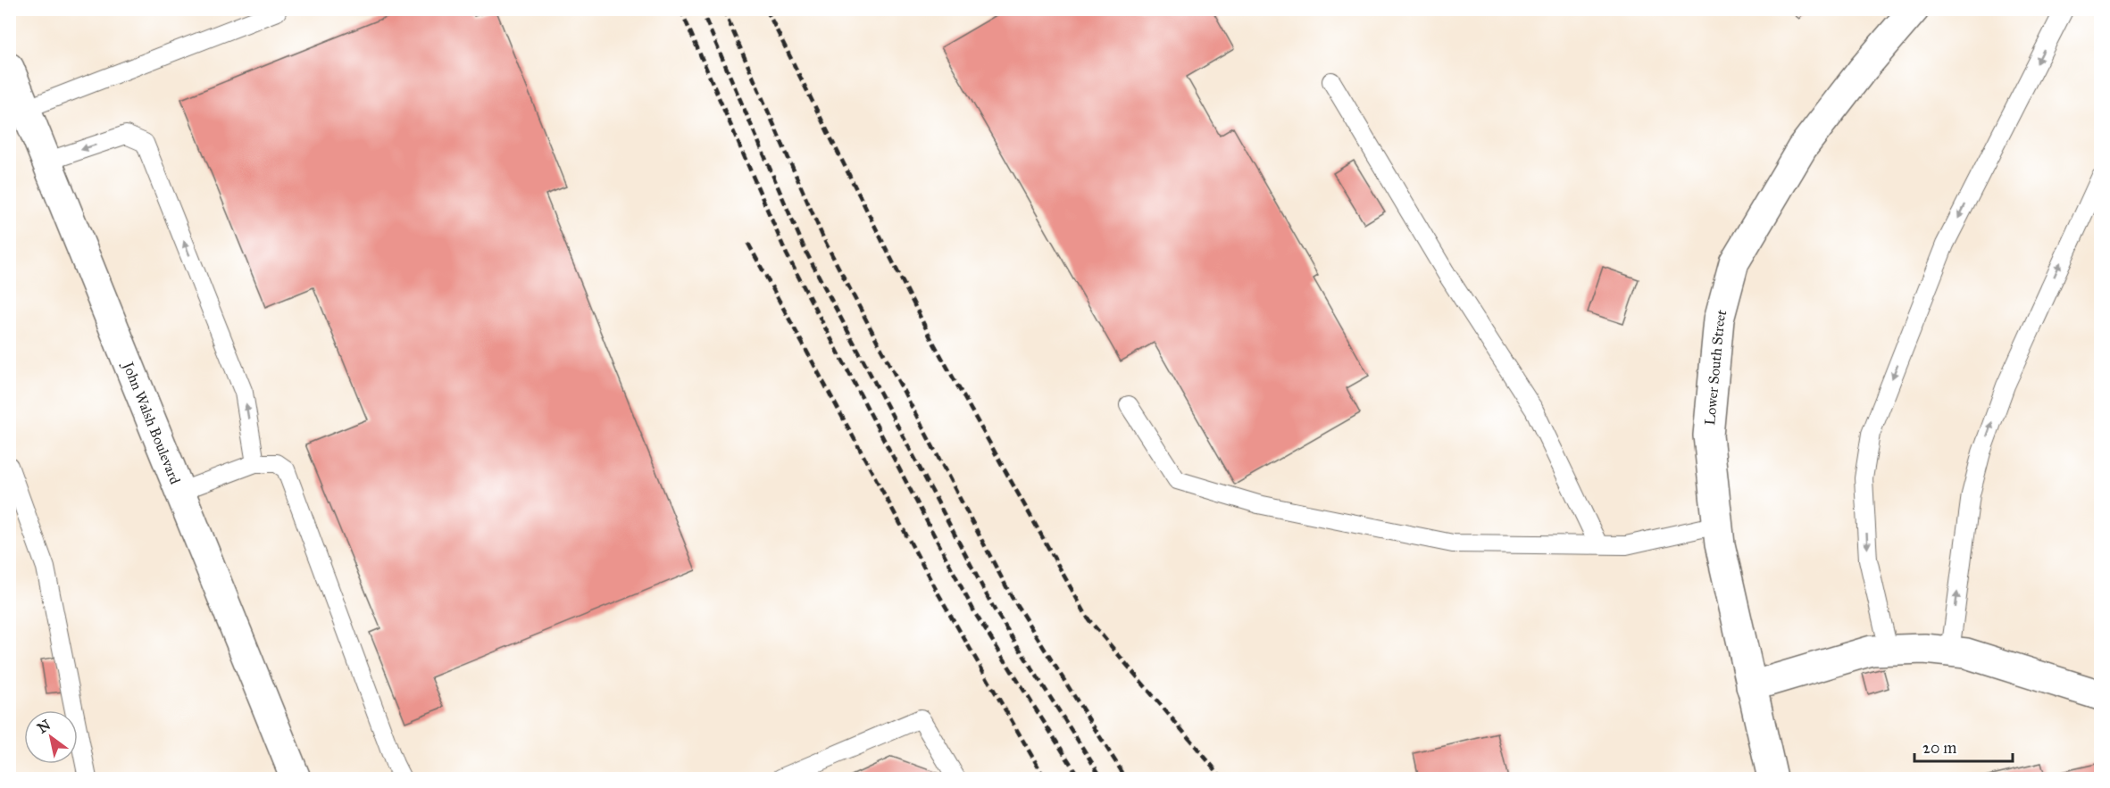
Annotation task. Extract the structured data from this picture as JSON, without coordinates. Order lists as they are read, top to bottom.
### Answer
{
  "streets": {
    "street": ["Lower South Street", "John Walsh Boulevard"]
  },
  "scale_bar": "20 m",
  "north": "top left"
}
